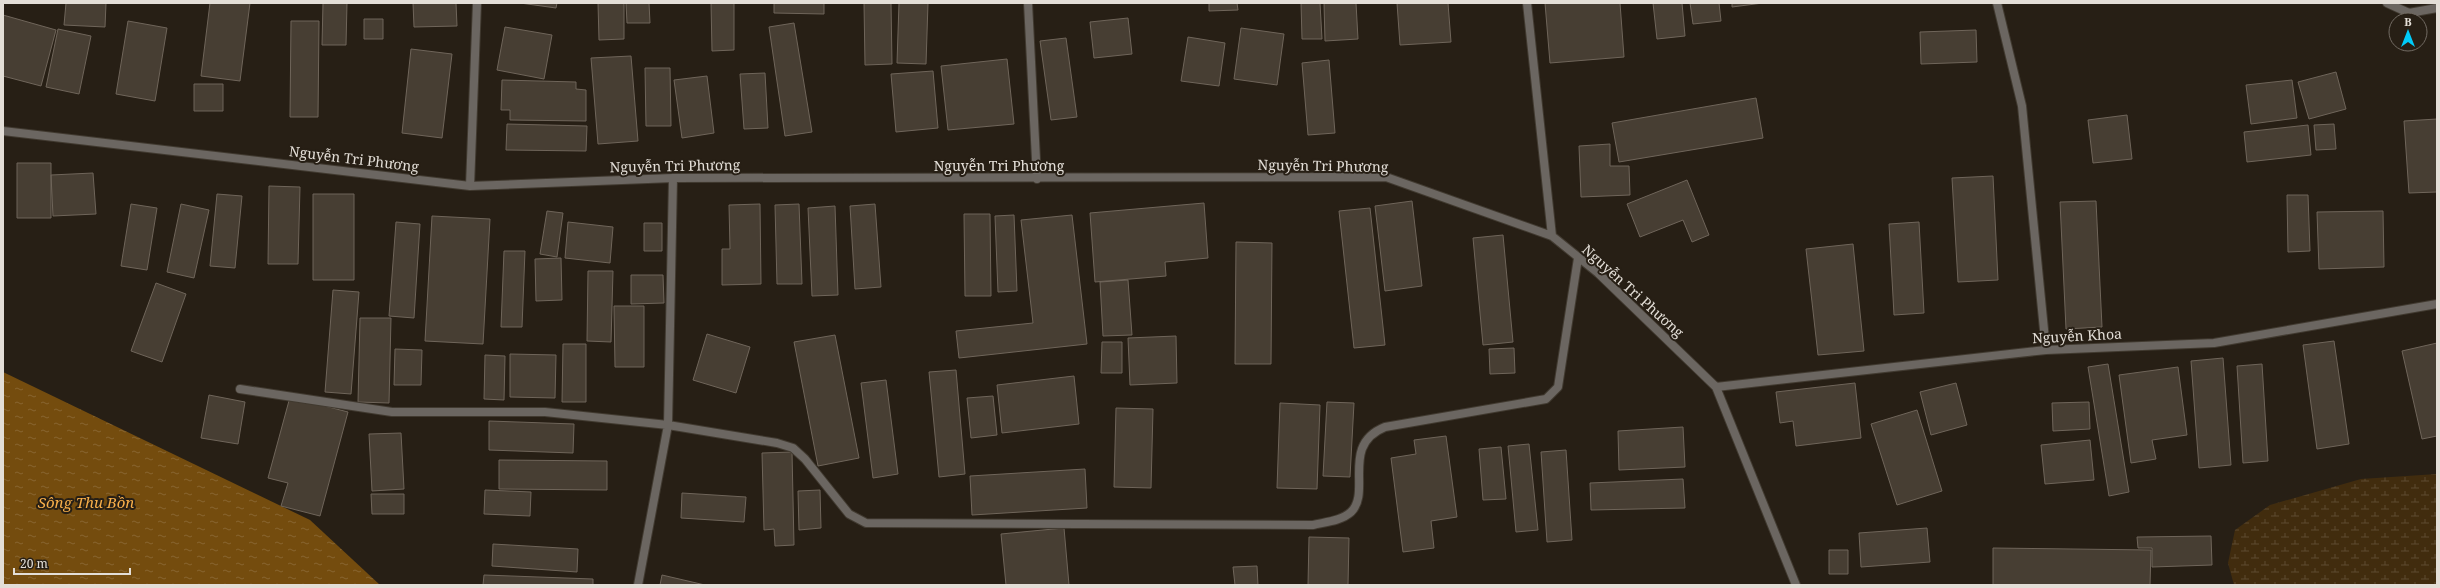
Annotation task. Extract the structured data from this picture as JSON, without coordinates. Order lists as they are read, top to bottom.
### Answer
{
  "streets": {
    "street": ["Nguyễn Tri Phương", "Nguyễn Khoa"]
  },
  "crossings": [
    ["Nguyễn Tri Phương", "Nguyễn Khoa"]
  ],
  "water": ["Sông Thu Bồn"],
  "scale_bar": "20 m",
  "north": "top"
}
